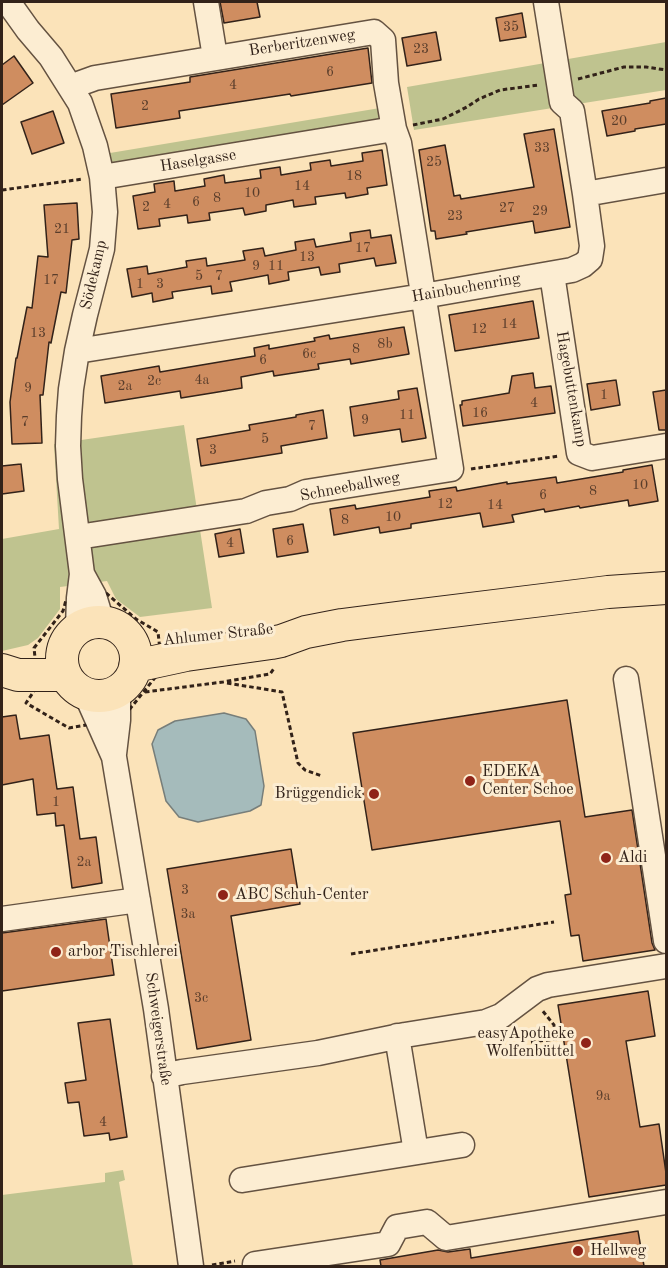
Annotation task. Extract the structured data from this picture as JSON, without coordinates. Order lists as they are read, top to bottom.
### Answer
{
  "streets": {
    "main road": ["Ahlumer Straße"],
    "street": [
      "Berberitzenweg",
      "Haselgasse",
      "Södekamp",
      "Hainbuchenring",
      "Hagebuttenkamp",
      "Schneeballweg",
      "Schweigerstraße"
    ]
  },
  "crossings": [
    ["Berberitzenweg", "Haselgasse"],
    ["Berberitzenweg", "Södekamp"],
    ["Berberitzenweg", "Hainbuchenring"],
    ["Haselgasse", "Södekamp"],
    ["Södekamp", "Hainbuchenring"],
    ["Södekamp", "Schneeballweg"],
    ["Södekamp", "Ahlumer Straße"],
    ["Södekamp", "Schweigerstraße"],
    ["Hainbuchenring", "Hagebuttenkamp"],
    ["Ahlumer Straße", "Schweigerstraße"]
  ],
  "places": [
    "EDEKA Center Schoe",
    "Brüggendick",
    "Aldi",
    "ABC Schuh-Center",
    "arbor Tischlerei",
    "easyApotheke Wolfenbüttel",
    "Hellweg"
  ],
  "house_numbers": [
    "35",
    "23",
    "6",
    "4",
    "2",
    "20",
    "33",
    "25",
    "18",
    "14",
    "10",
    "8",
    "6",
    "4",
    "2",
    "27",
    "29",
    "23",
    "21",
    "17",
    "13",
    "9",
    "11",
    "5",
    "7",
    "17",
    "1",
    "3",
    "14",
    "12",
    "13",
    "8b",
    "8",
    "6c",
    "6",
    "4a",
    "2c",
    "2a",
    "9",
    "1",
    "4",
    "16",
    "11",
    "9",
    "7",
    "7",
    "5",
    "3",
    "10",
    "8",
    "6",
    "12",
    "14",
    "10",
    "8",
    "6",
    "4",
    "1",
    "2a",
    "3",
    "3a",
    "3c",
    "9a",
    "4"
  ]
}
